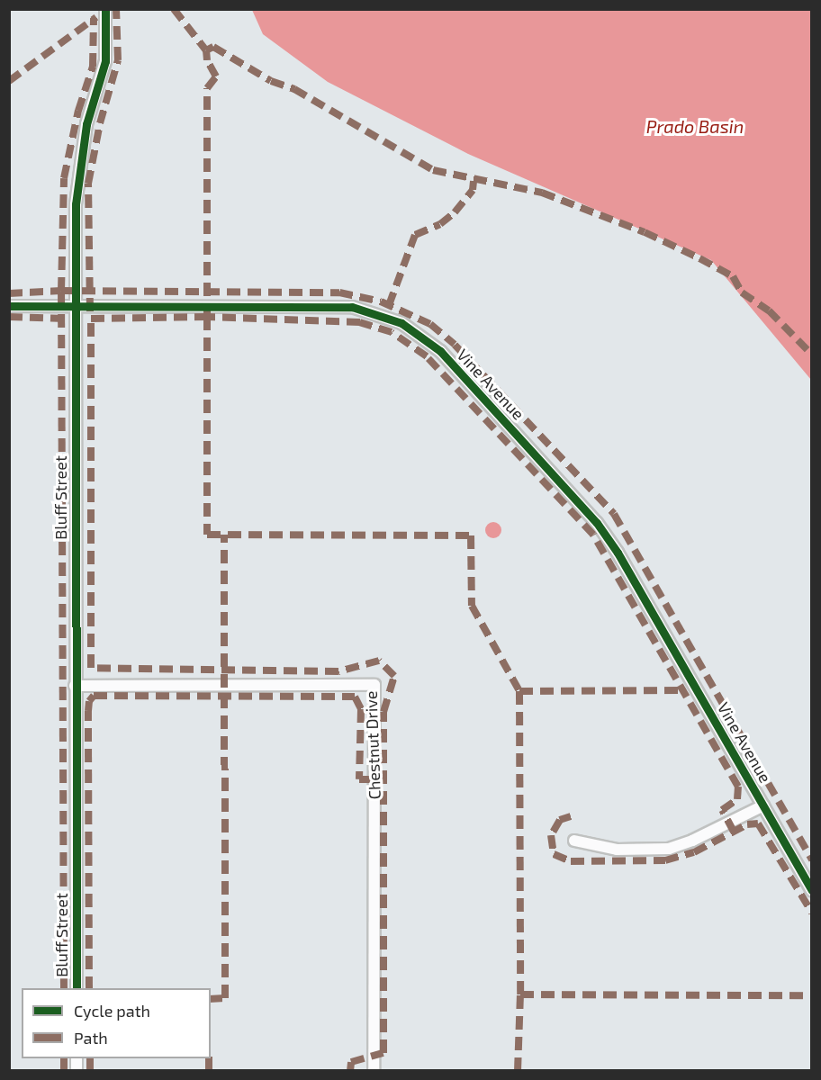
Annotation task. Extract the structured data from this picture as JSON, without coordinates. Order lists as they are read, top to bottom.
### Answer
{
  "streets": {
    "street": ["Vine Avenue", "Bluff Street", "Chestnut Drive"]
  },
  "crossings": [
    ["Vine Avenue", "Bluff Street"],
    ["Bluff Street", "Chestnut Drive"]
  ],
  "water": ["Prado Basin"],
  "legend": ["Cycle path", "Path"]
}
